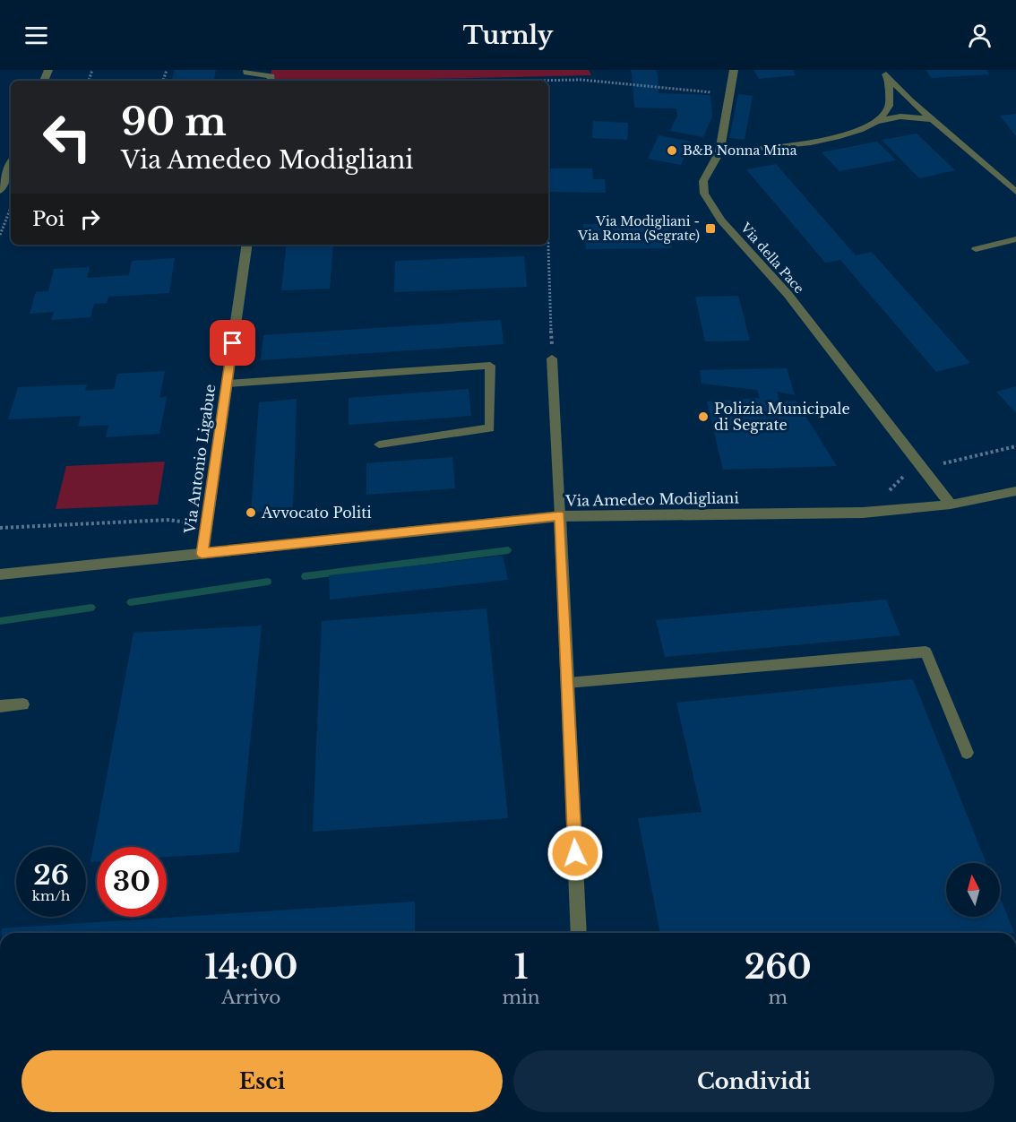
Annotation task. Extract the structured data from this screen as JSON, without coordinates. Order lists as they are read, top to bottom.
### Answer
{
  "streets": {
    "street": ["Via della Pace", "Via Antonio Ligabue", "Via Amedeo Modigliani"]
  },
  "crossings": [
    ["Via della Pace", "Via Amedeo Modigliani"],
    ["Via Antonio Ligabue", "Via Amedeo Modigliani"]
  ],
  "places": {
    "other": ["B&B Nonna Mina", "Polizia Municipale di Segrate", "Avvocato Politi"],
    "transit": ["Via Modigliani - Via Roma (Segrate)"]
  },
  "north": "top",
  "page": {
    "header": "Turnly",
    "turn": ["90 m", "Via Amedeo Modigliani"],
    "then": "Poi",
    "speed": "26 km/h",
    "limit": "30",
    "eta": [
      "14:00",
      "Arrivo",
      "1",
      "min",
      "260",
      "m"
    ],
    "buttons": ["Esci", "Condividi"]
  }
}
